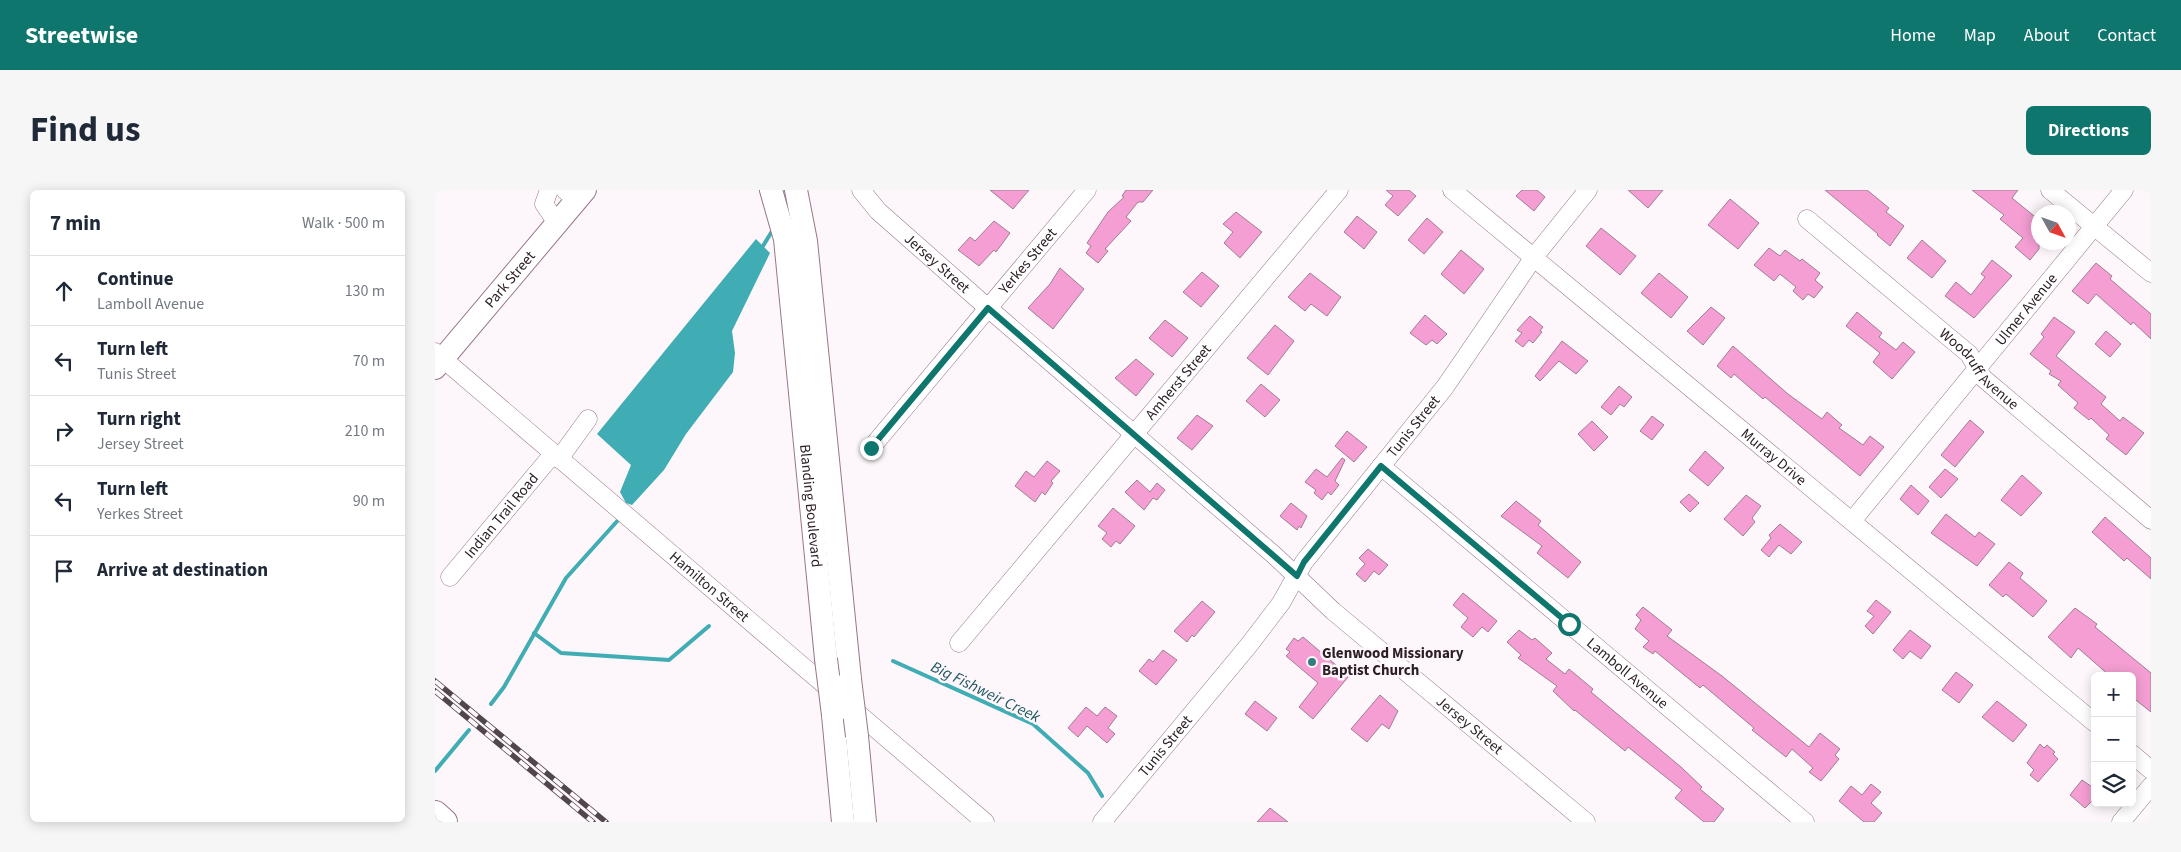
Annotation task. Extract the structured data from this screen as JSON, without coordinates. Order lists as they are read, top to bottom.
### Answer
{
  "streets": {
    "main road": ["Park Street", "Blanding Boulevard"],
    "street": [
      "Yerkes Street",
      "Jersey Street",
      "Ulmer Avenue",
      "Woodruff Avenue",
      "Amherst Street",
      "Tunis Street",
      "Murray Drive",
      "Indian Trail Road",
      "Hamilton Street",
      "Lamboll Avenue"
    ]
  },
  "crossings": [
    ["Yerkes Street", "Jersey Street"],
    ["Jersey Street", "Amherst Street"],
    ["Jersey Street", "Tunis Street"],
    ["Park Street", "Hamilton Street"],
    ["Ulmer Avenue", "Woodruff Avenue"],
    ["Ulmer Avenue", "Murray Drive"],
    ["Tunis Street", "Murray Drive"],
    ["Tunis Street", "Lamboll Avenue"],
    ["Indian Trail Road", "Hamilton Street"]
  ],
  "water": ["Big Fishweir Creek"],
  "places": ["Glenwood Missionary Baptist Church"],
  "north": "bottom right",
  "page": {
    "header": "Streetwise",
    "nav": [
      "Home",
      "Map",
      "About",
      "Contact"
    ],
    "title": "Find us",
    "buttons": "Directions",
    "heading": ["7 min", "Walk · 500 m"],
    "list": [
      ["Continue", "Lamboll Avenue", "130 m"],
      ["Turn left", "Tunis Street", "70 m"],
      ["Turn right", "Jersey Street", "210 m"],
      ["Turn left", "Yerkes Street", "90 m"],
      "Arrive at destination"
    ],
    "map_buttons": ["+", "−"]
  }
}
